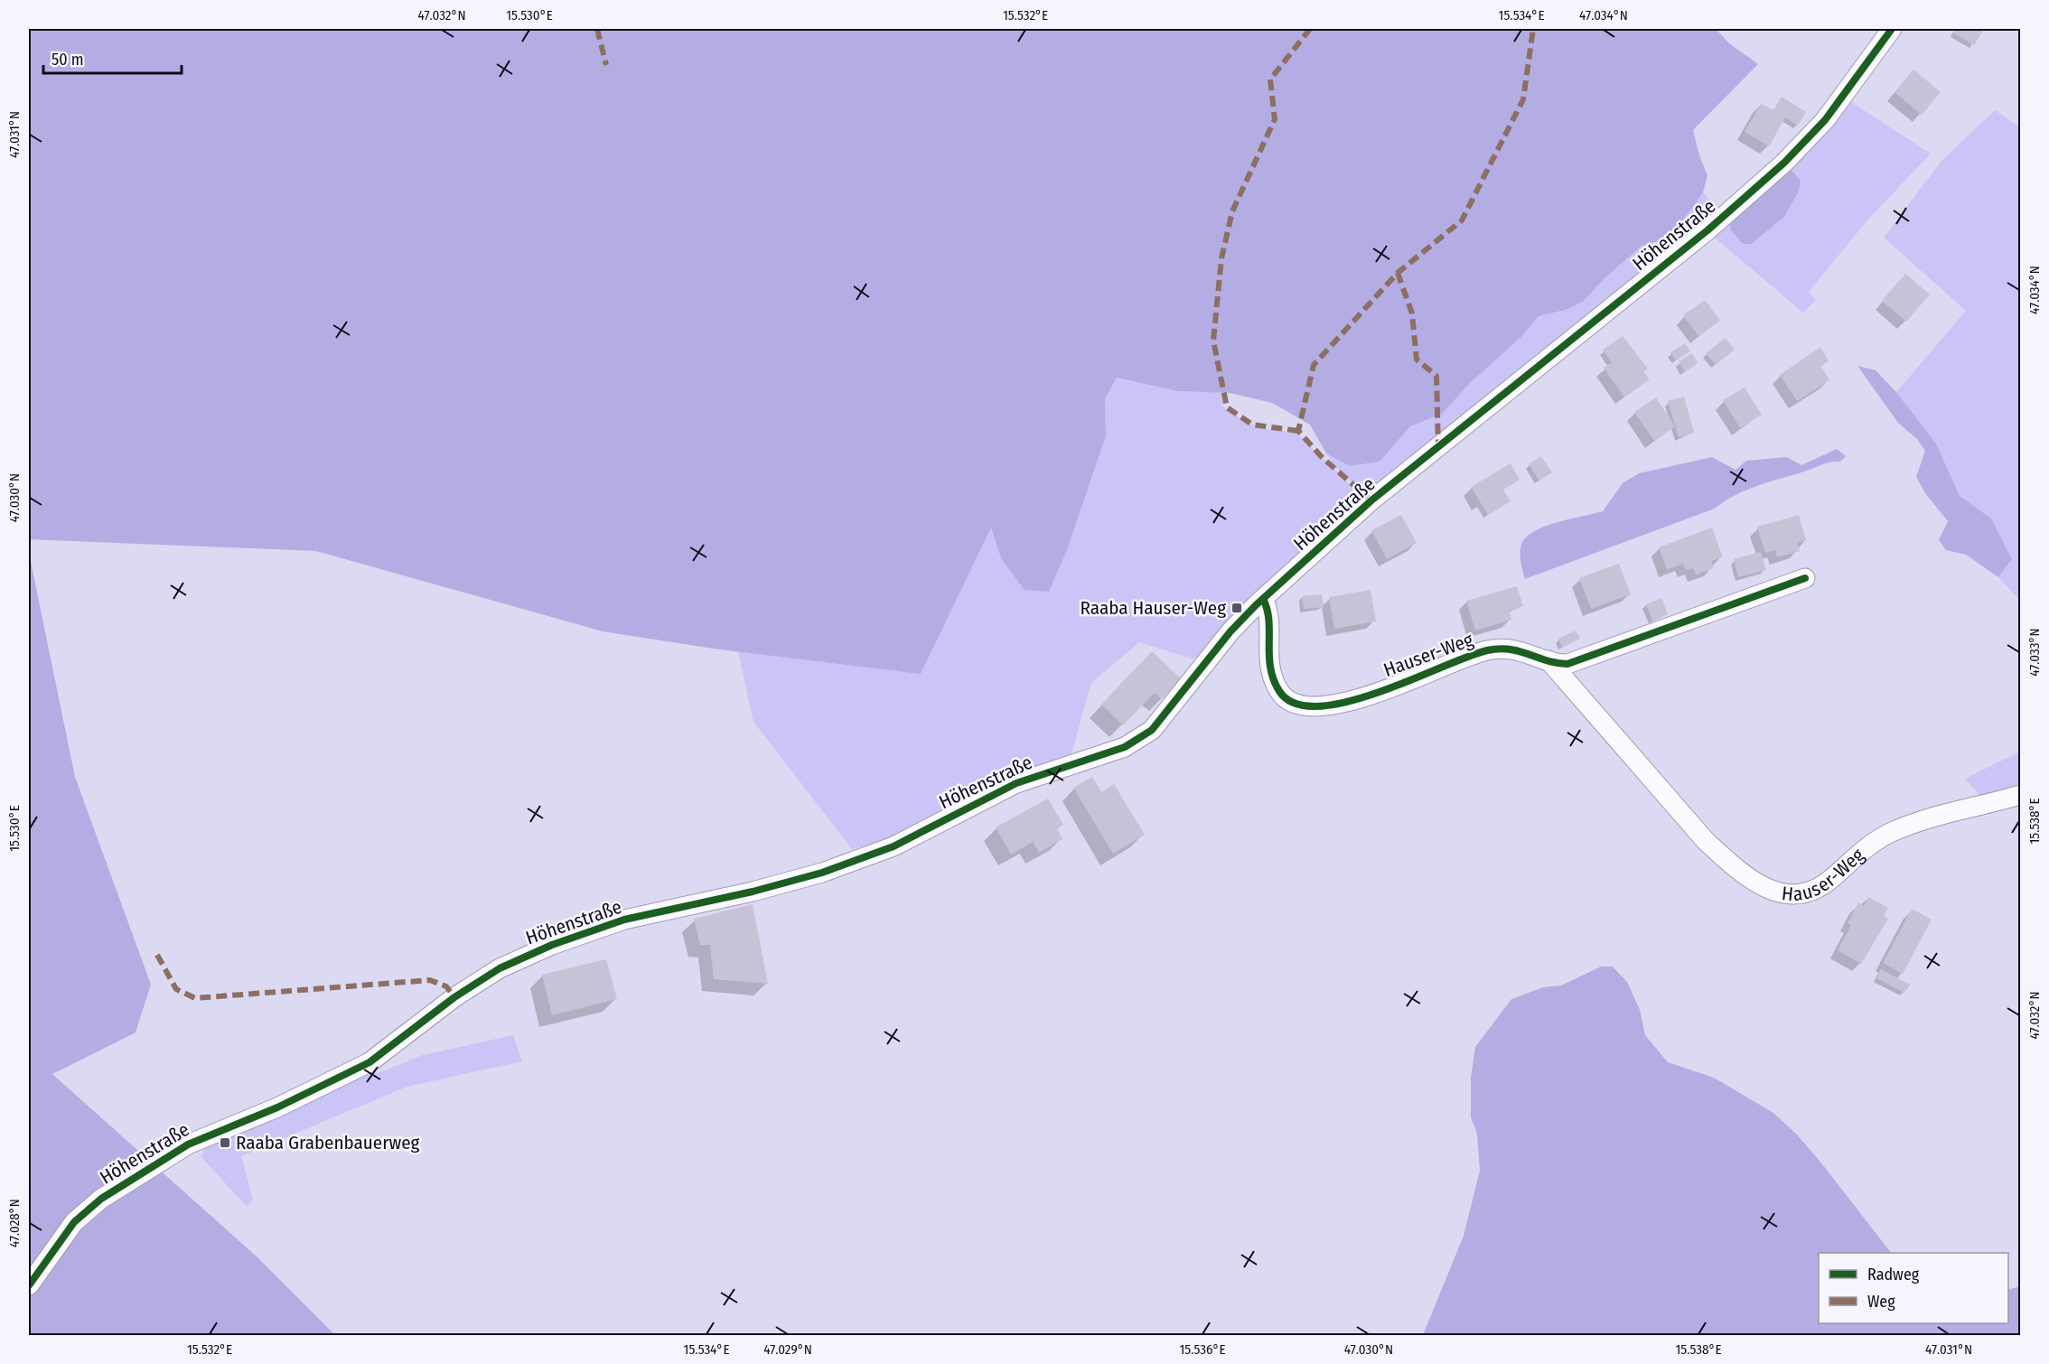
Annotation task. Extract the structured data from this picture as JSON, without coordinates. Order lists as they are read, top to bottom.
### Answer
{
  "streets": {
    "street": ["Höhenstraße", "Hauser-Weg"]
  },
  "crossings": [
    ["Höhenstraße", "Hauser-Weg"]
  ],
  "places": {
    "transit": ["Raaba Hauser-Weg", "Raaba Grabenbauerweg"]
  },
  "legend": ["Radweg", "Weg"],
  "scale_bar": "50 m",
  "coordinates": [
    "47.032°N",
    "15.530°E",
    "15.532°E",
    "15.534°E",
    "47.034°N",
    "47.031°N",
    "47.030°N",
    "47.033°N",
    "15.538°E",
    "47.028°N",
    "47.029°N",
    "15.536°E"
  ]
}
